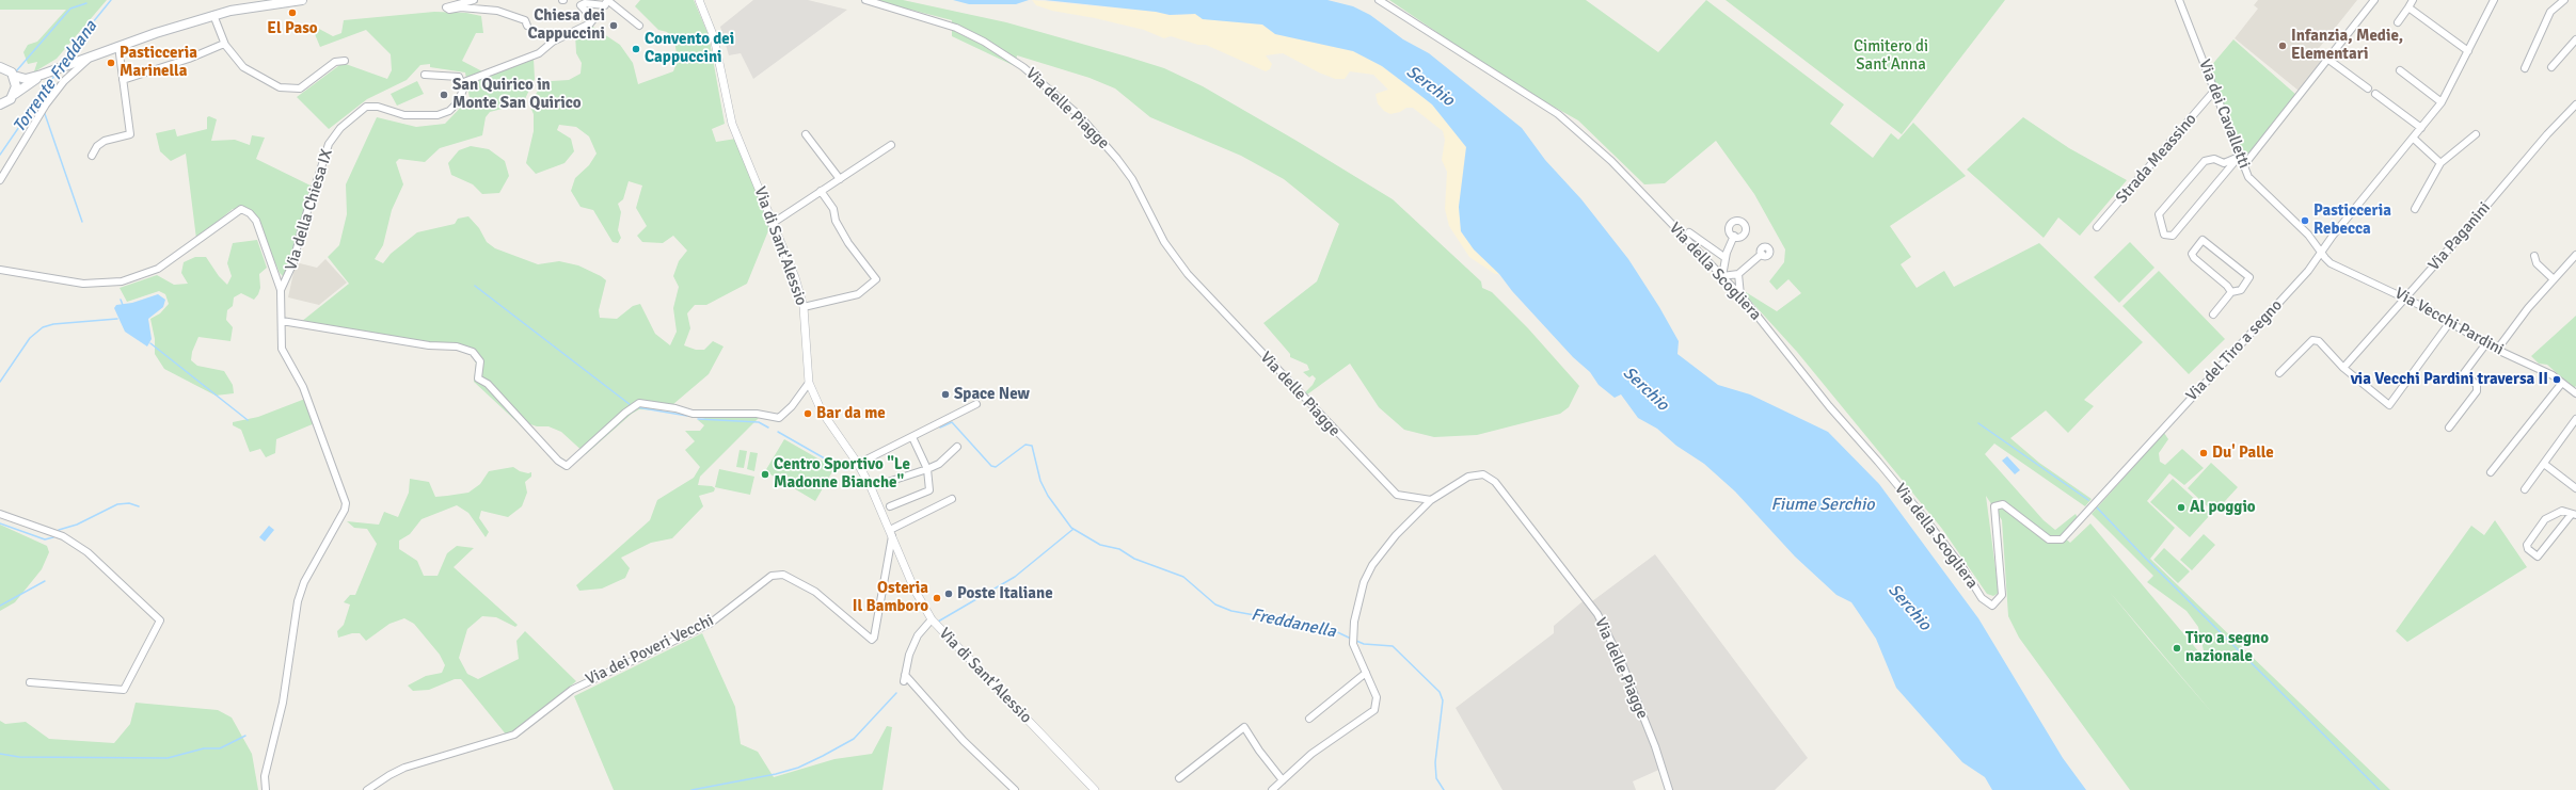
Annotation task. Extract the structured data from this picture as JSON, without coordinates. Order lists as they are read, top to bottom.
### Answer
{
  "streets": {
    "street": [
      "Via delle Piagge",
      "Via dei Cavalletti",
      "Strada Meassino",
      "Via della Chiesa IX",
      "Via Paganini",
      "Via di Sant'Alessio",
      "Via della Scogliera",
      "Via Vecchi Pardini",
      "Via del Tiro a segno",
      "Via dei Poveri Vecchi"
    ]
  },
  "crossings": [
    ["Via dei Cavalletti", "Strada Meassino"],
    ["Via dei Cavalletti", "Via Vecchi Pardini"],
    ["Via dei Cavalletti", "Via del Tiro a segno"],
    ["Via Paganini", "Via Vecchi Pardini"],
    ["Via di Sant'Alessio", "Via dei Poveri Vecchi"],
    ["Via della Scogliera", "Via del Tiro a segno"],
    ["Via Vecchi Pardini", "Via del Tiro a segno"]
  ],
  "water": [
    "Torrente Freddana",
    "Serchio",
    "Fiume Serchio",
    "Freddanella"
  ],
  "parks": ["Cimitero di Sant'Anna"],
  "places": [
    "El Paso",
    "Chiesa dei Cappuccini",
    "Infanzia, Medie, Elementari",
    "Convento dei Cappuccini",
    "Pasticceria Marinella",
    "San Quirico in Monte San Quirico",
    "Pasticceria Rebecca",
    "via Vecchi Pardini traversa II",
    "Space New",
    "Bar da me",
    "Du' Palle",
    "Centro Sportivo \"Le Madonne Bianche\"",
    "Al poggio",
    "Poste Italiane",
    "Osteria Il Bamboro",
    "Tiro a segno nazionale"
  ]
}
